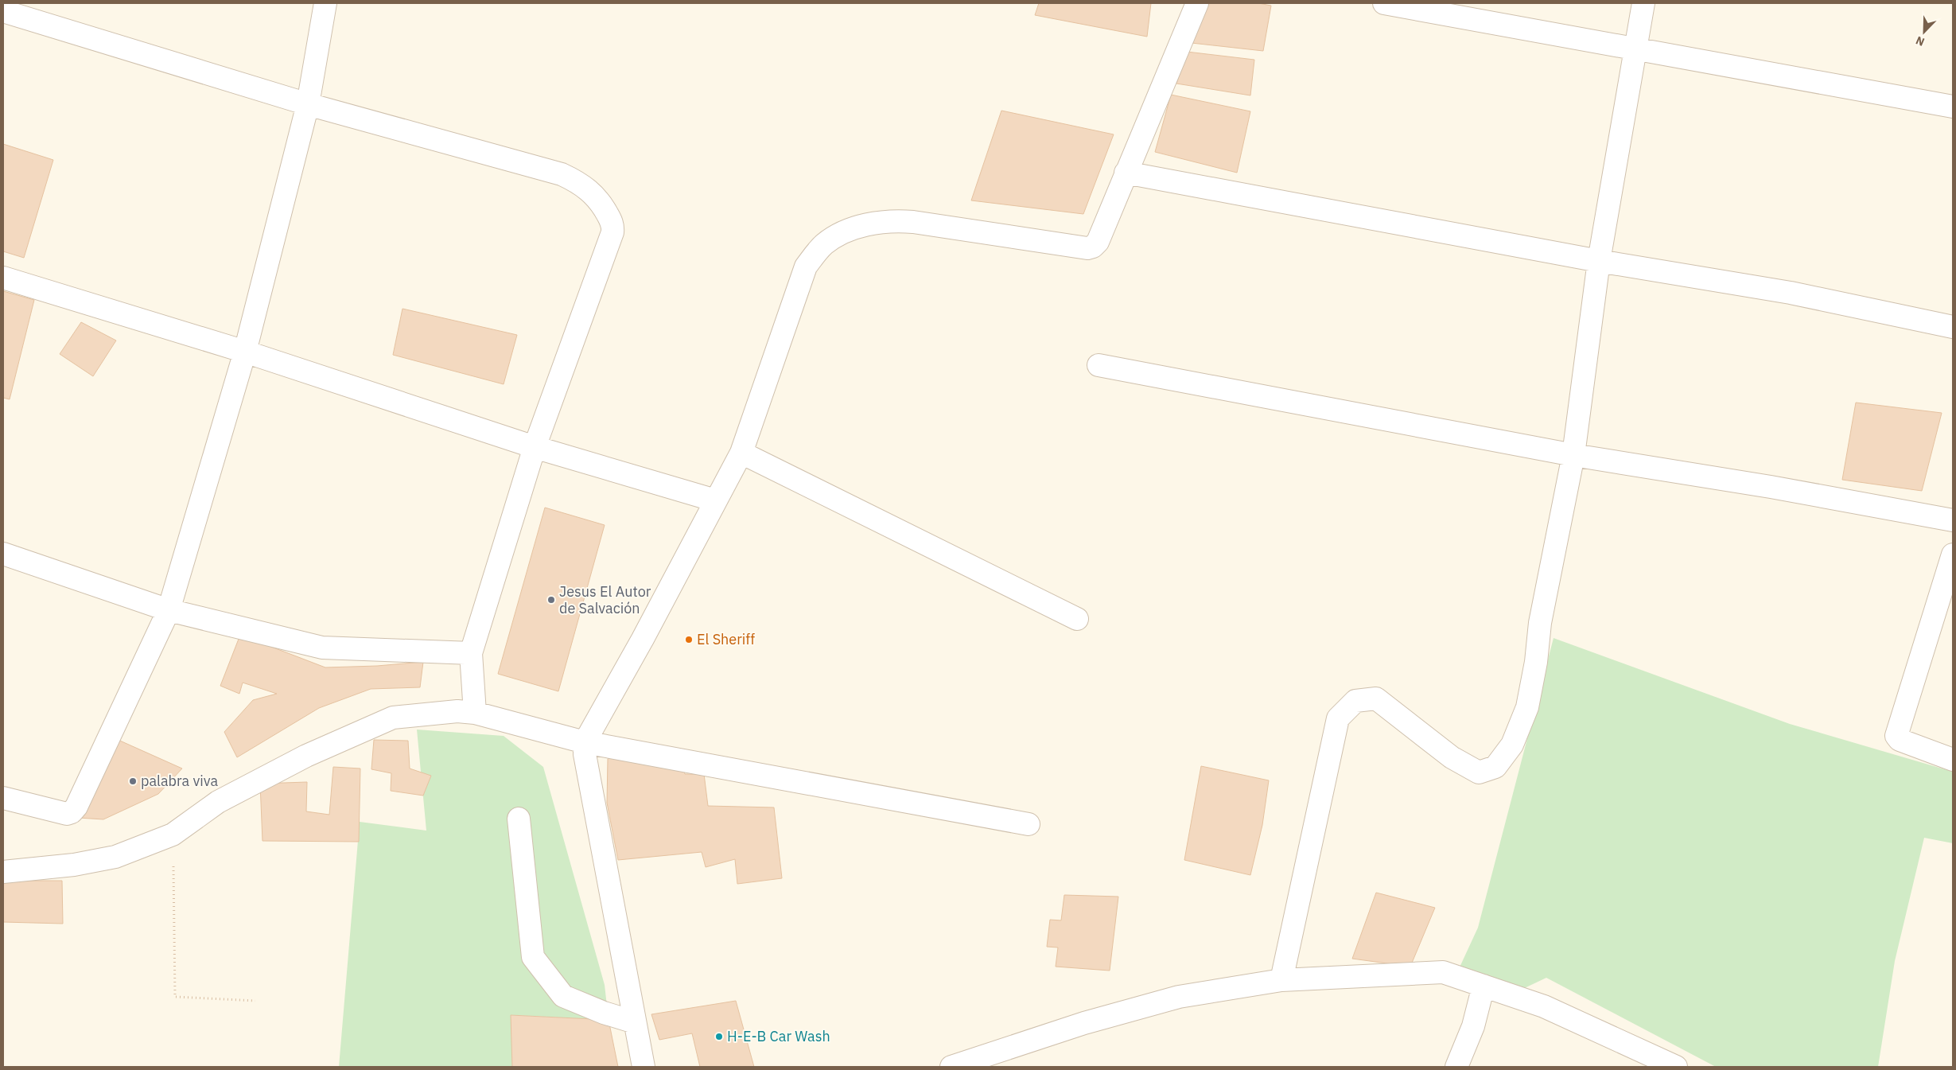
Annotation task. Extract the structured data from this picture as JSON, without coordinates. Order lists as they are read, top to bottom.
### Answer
{
  "places": [
    "Jesus El Autor de Salvación",
    "El Sheriff",
    "palabra viva",
    "H-E-B Car Wash"
  ],
  "north": "bottom left"
}
